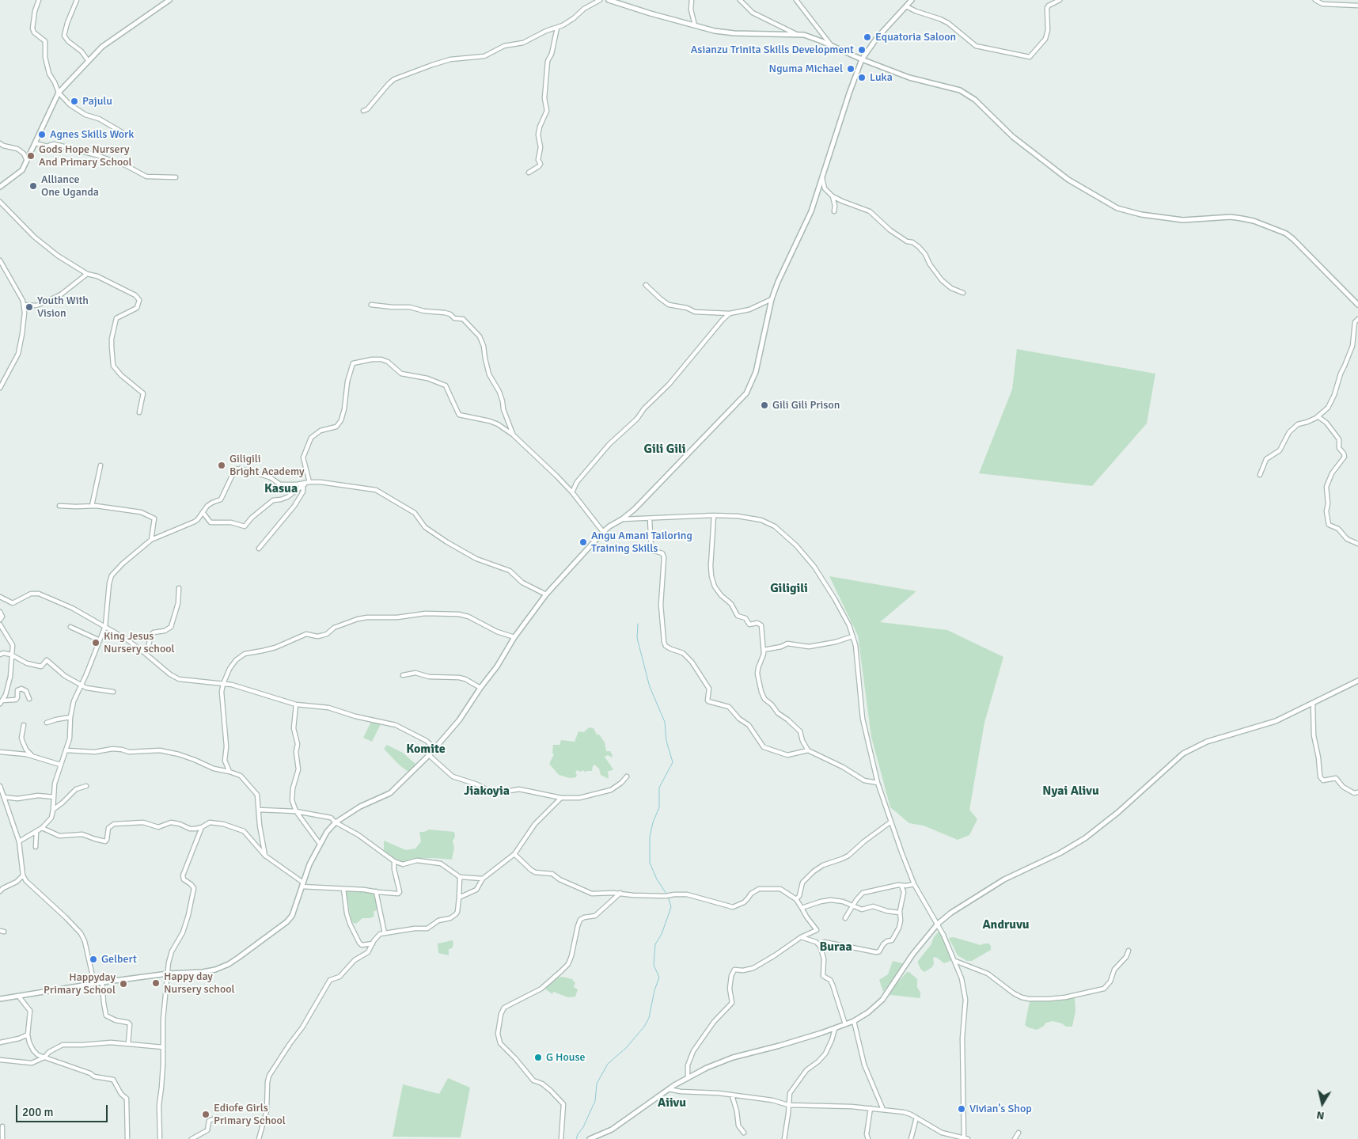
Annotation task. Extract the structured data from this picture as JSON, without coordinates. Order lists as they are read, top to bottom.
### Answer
{
  "districts": [
    "Gili Gili",
    "Kasua",
    "Giligili",
    "Komite",
    "Jiakoyia",
    "Nyai Alivu",
    "Andruvu",
    "Buraa",
    "Aiivu"
  ],
  "places": [
    "Equatoria Saloon",
    "Asianzu Trinita Skills Development",
    "Nguma Michael",
    "Luka",
    "Pajulu",
    "Agnes Skills Work",
    "Gods Hope Nursery And Primary School",
    "Alliance One Uganda",
    "Youth With Vision",
    "Gili Gili Prison",
    "Giligili Bright Academy",
    "Angu Amani Tailoring Training Skills",
    "King Jesus Nursery school",
    "Gelbert",
    "Happy day Nursery school",
    "Happyday Primary School",
    "G House",
    "Vivian's Shop",
    "Ediofe Girls Primary School"
  ],
  "scale_bar": "200 m",
  "north": "bottom"
}
